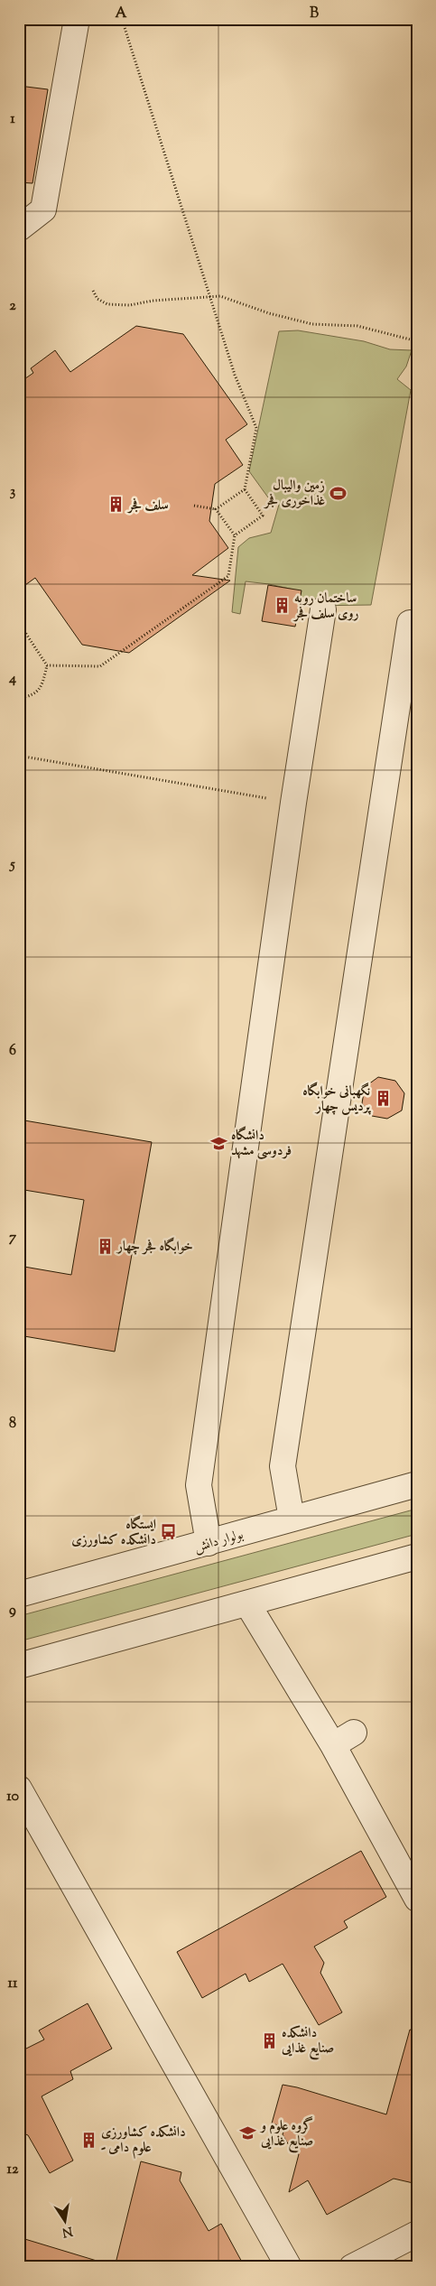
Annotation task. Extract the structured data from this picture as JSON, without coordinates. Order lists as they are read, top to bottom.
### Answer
{
  "streets": {
    "street": ["بولوار دانش"]
  },
  "places": {
    "sports": ["زمین والیبال غذاخوری فجر"],
    "building": [
      "سلف فجر",
      "ساختمان روبه روی سلف فجر",
      "نگهبانی خوابگاه پردیس چهار",
      "خوابگاه فجر چهار",
      "دانشکده صنایع غذایی",
      "دانشکده کشاورزی - علوم دامی"
    ],
    "school or university": ["دانشگاه فردوسی مشهد", "گروه علوم و صنایع غذایی"],
    "bus stop": ["ایستگاه دانشکده کشاورزی"]
  },
  "north": "bottom",
  "grid": {
    "columns": ["A", "B"],
    "rows": [
      "1",
      "2",
      "3",
      "4",
      "5",
      "6",
      "7",
      "8",
      "9",
      "10",
      "11",
      "12"
    ]
  }
}
